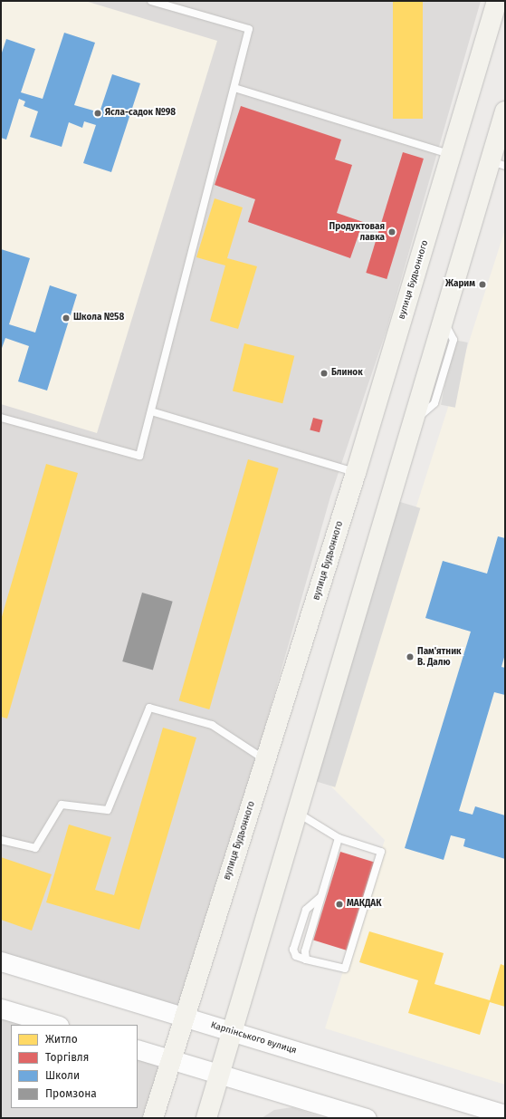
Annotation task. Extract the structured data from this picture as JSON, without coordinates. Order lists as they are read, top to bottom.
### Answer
{
  "streets": {
    "main road": ["вулиця Будьонного"],
    "street": ["Карпінського вулиця"]
  },
  "crossings": [
    ["вулиця Будьонного", "Карпінського вулиця"]
  ],
  "places": [
    "Ясла-садок №98",
    "Продуктовая лавка",
    "Жарим",
    "Школа №58",
    "Блинок",
    "Пам'ятник В. Далю",
    "МАКДАК"
  ],
  "legend": [
    "Житло",
    "Торгівля",
    "Школи",
    "Промзона"
  ]
}
